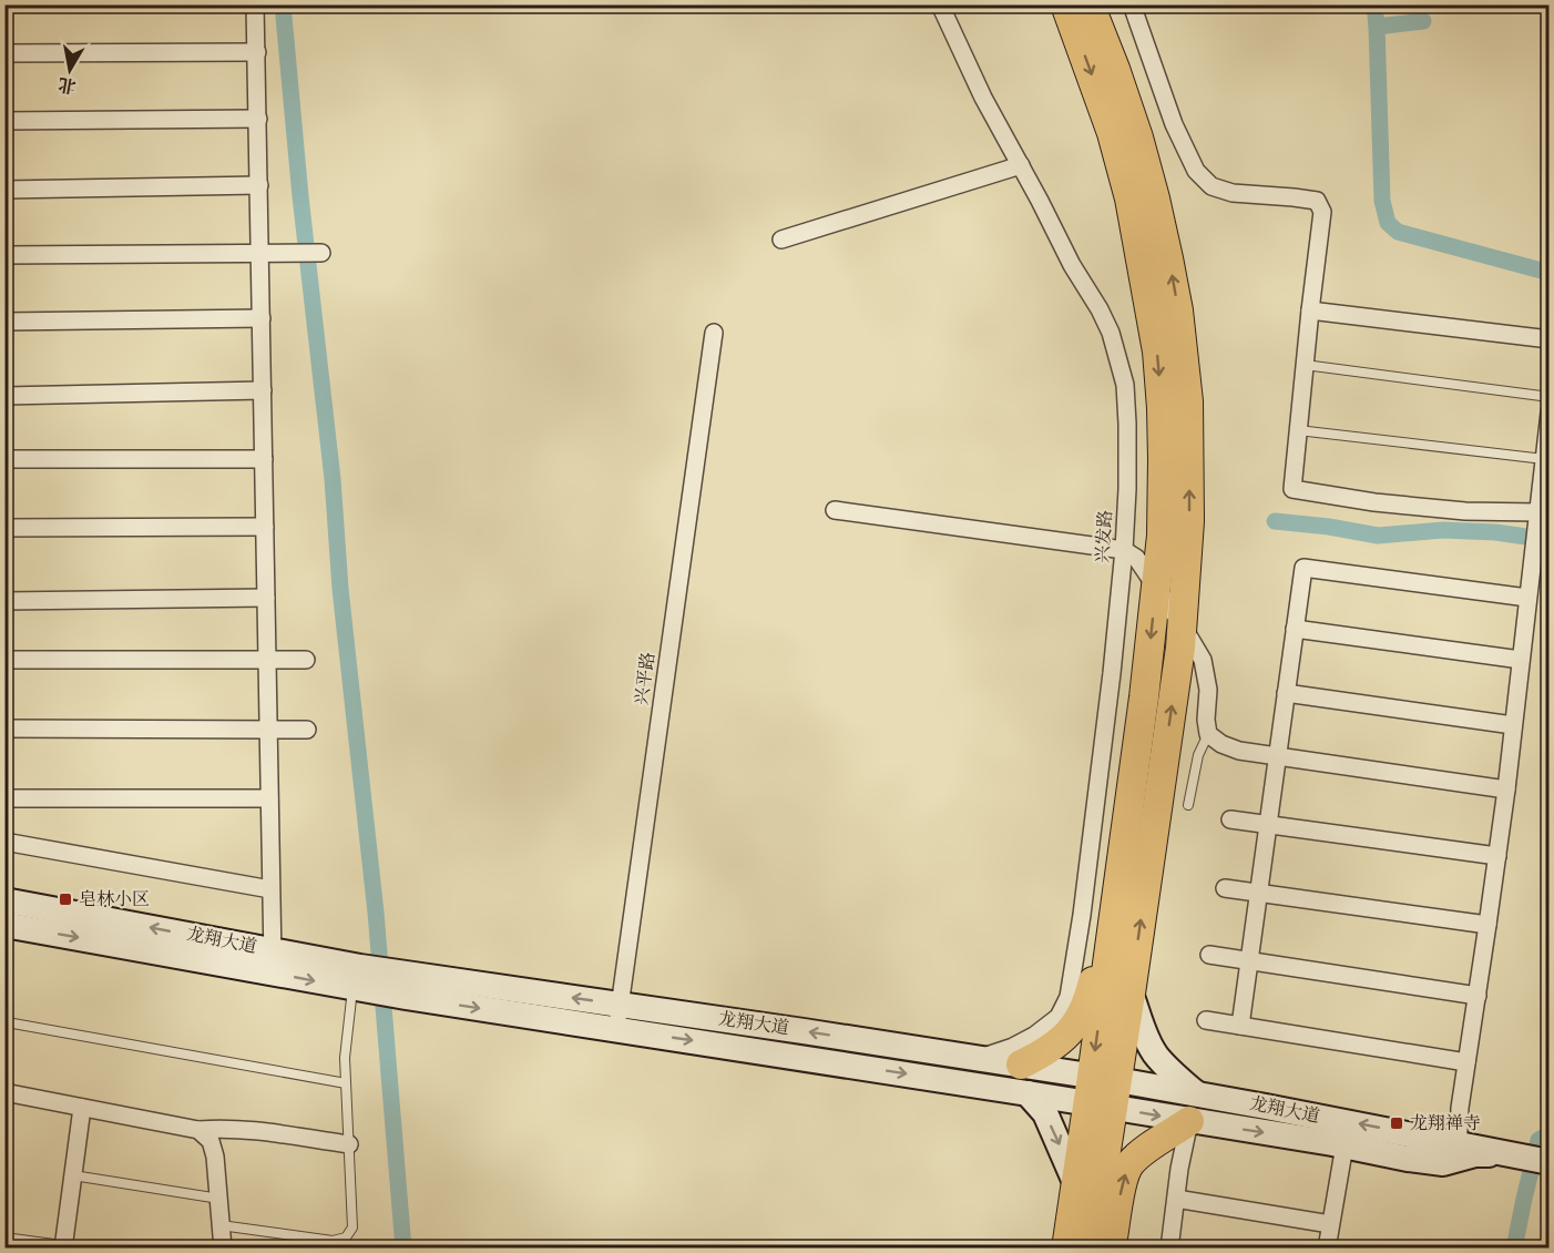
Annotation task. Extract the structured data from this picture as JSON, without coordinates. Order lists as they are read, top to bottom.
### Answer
{
  "streets": {
    "main road": ["龙翔大道"],
    "street": ["兴发路", "兴平路"]
  },
  "crossings": [
    ["兴发路", "龙翔大道"],
    ["兴平路", "龙翔大道"]
  ],
  "places": {
    "transit": ["皂林小区", "龙翔禅寺"]
  },
  "north": "bottom"
}
